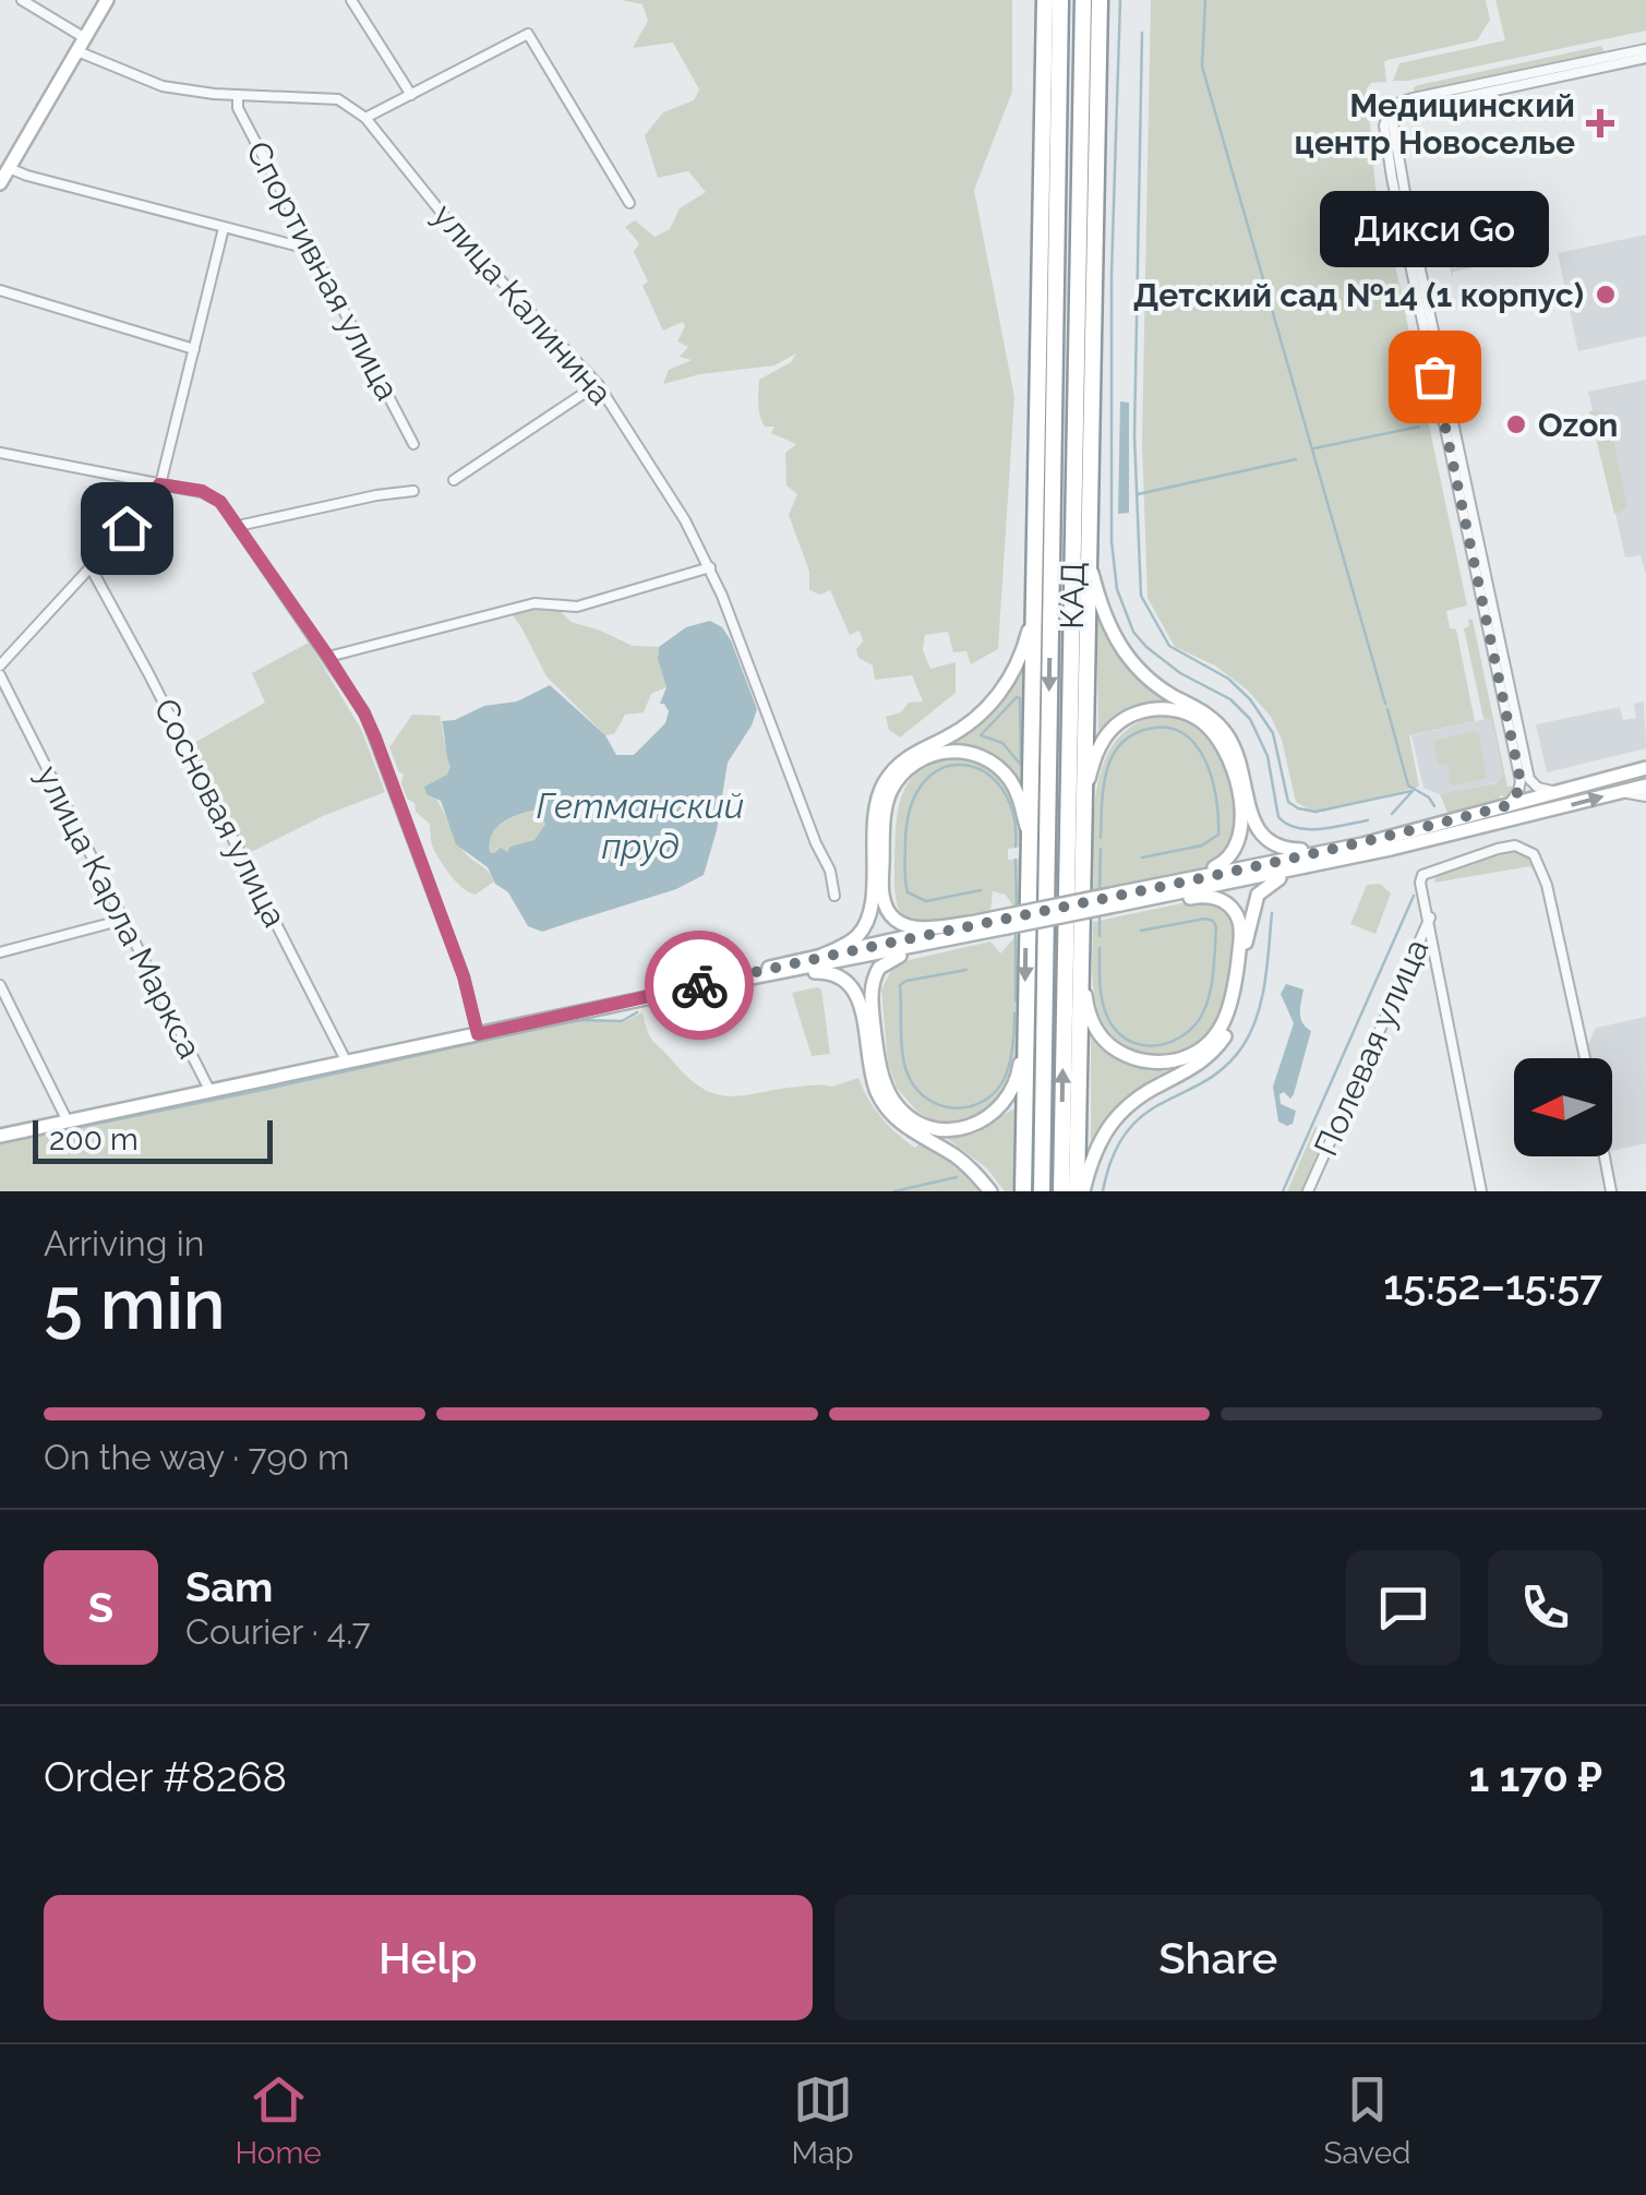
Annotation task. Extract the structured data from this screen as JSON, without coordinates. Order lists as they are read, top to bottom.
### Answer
{
  "streets": {
    "highway": ["КАД"],
    "street": [
      "Спортивная улица",
      "улица Калинина",
      "Сосновая улица",
      "улица Карла Маркса",
      "Полевая улица"
    ]
  },
  "crossings": [
    ["Спортивная улица", "улица Калинина"]
  ],
  "water": ["Гетманский пруд"],
  "places": {
    "health": ["Медицинский центр Новоселье"],
    "other": ["Детский сад №14 (1 корпус)", "Дикси Go", "Ozon"]
  },
  "scale_bar": "200 m",
  "north": "left",
  "page": {
    "bubble": "Дикси Go",
    "scale": "200 m",
    "heading": ["5 min", "Arriving in", "15:52–15:57"],
    "panel": [
      "Sam",
      "Courier · 4.7",
      "Order #8268",
      "1 170 ₽"
    ],
    "bar": "On the way · 790 m",
    "round": "S",
    "buttons": ["Help", "Share"],
    "tabs": ["Home", "Map", "Saved"]
  }
}
